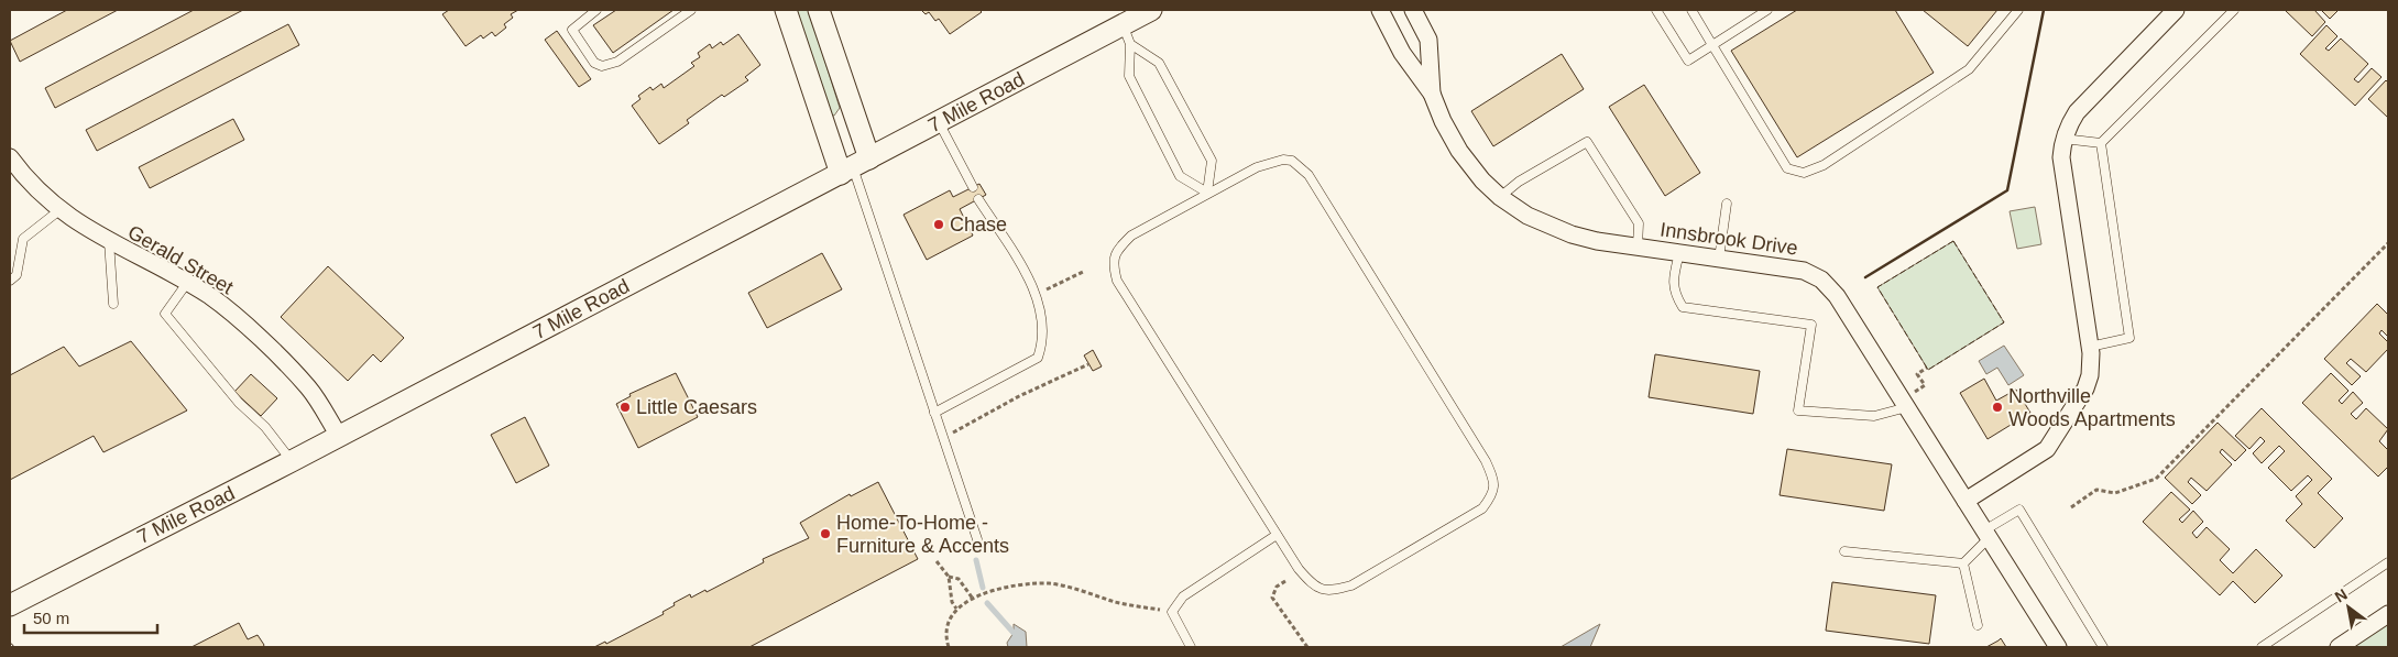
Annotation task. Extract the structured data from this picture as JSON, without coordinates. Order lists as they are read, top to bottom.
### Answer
{
  "streets": {
    "street": ["7 Mile Road", "Innsbrook Drive", "Gerald Street"]
  },
  "crossings": [
    ["7 Mile Road", "Gerald Street"]
  ],
  "places": [
    "Chase",
    "Little Caesars",
    "Northville Woods Apartments",
    "Home-To-Home - Furniture & Accents"
  ],
  "scale_bar": "50 m",
  "north": "top left"
}
